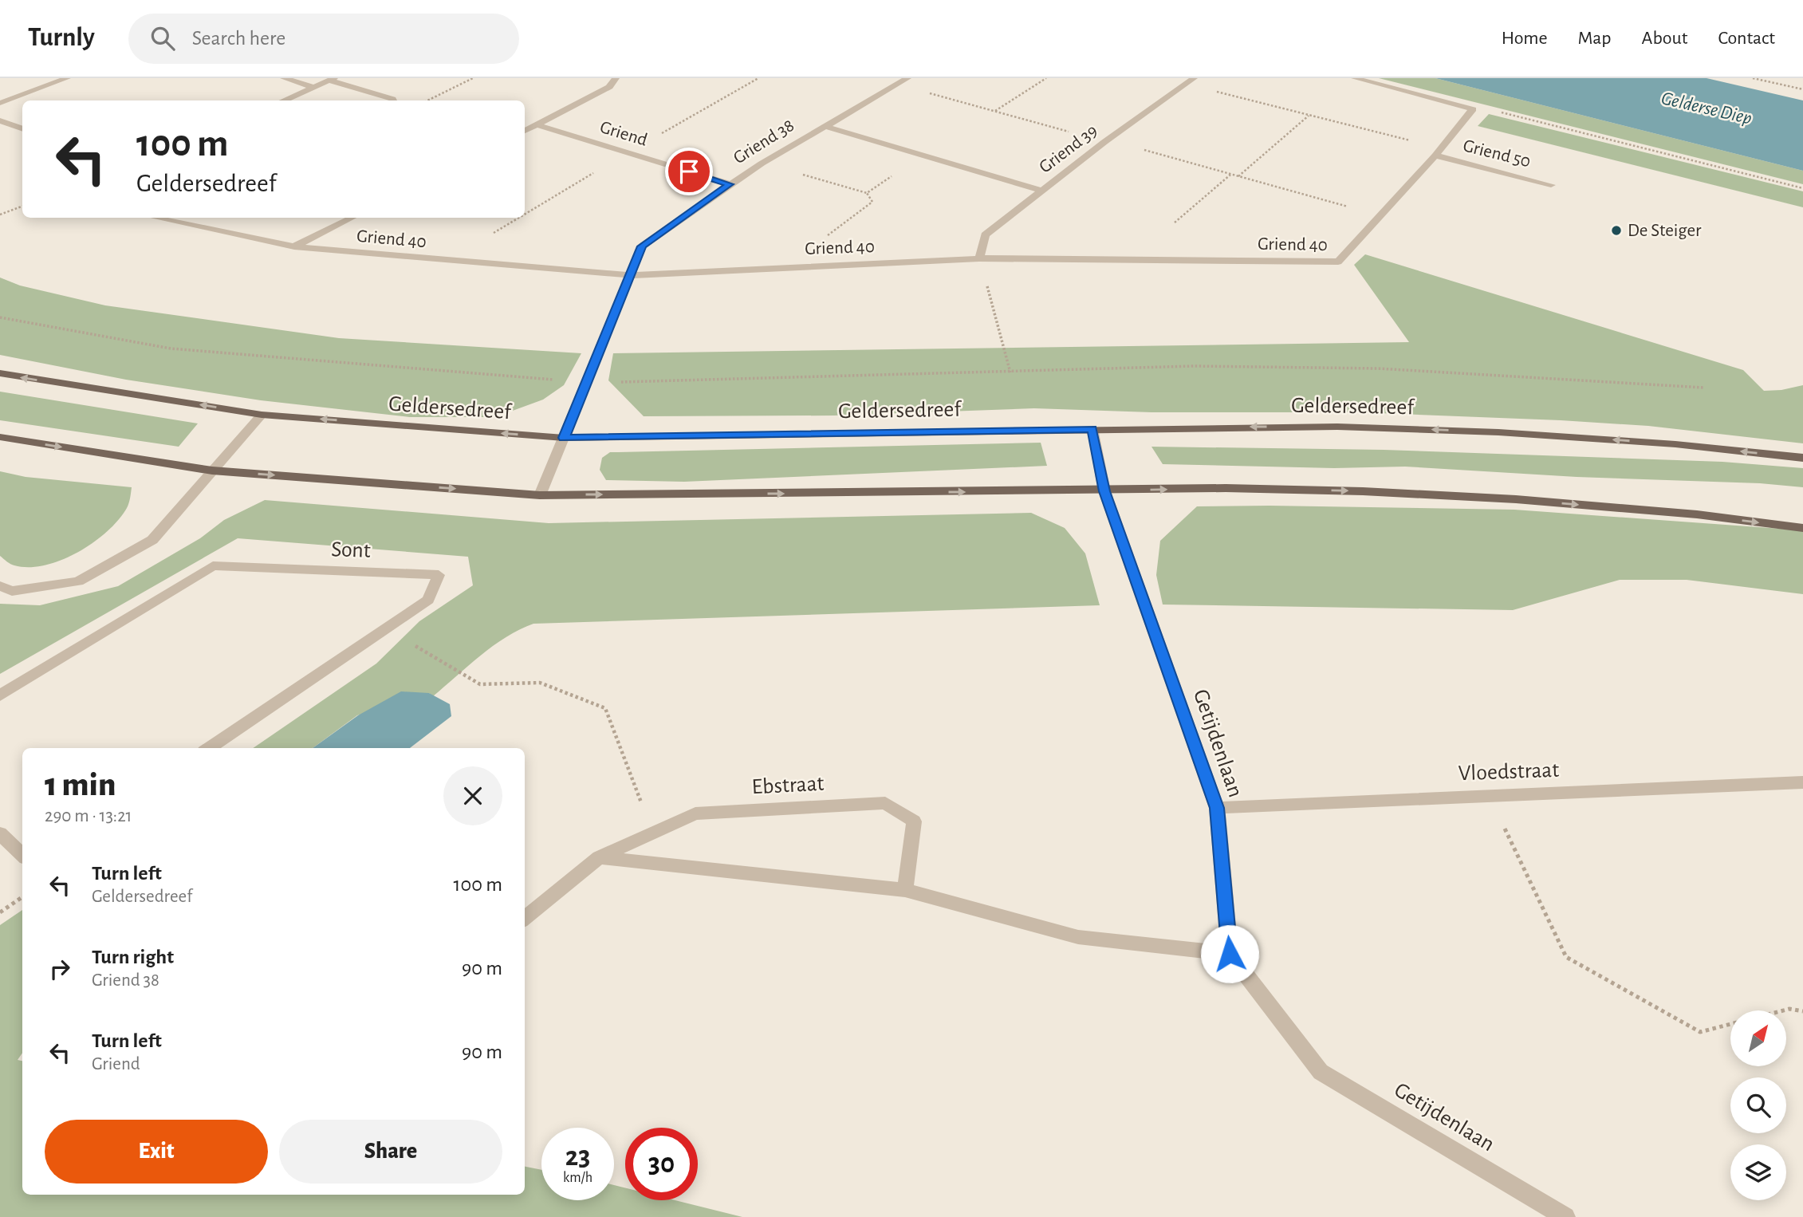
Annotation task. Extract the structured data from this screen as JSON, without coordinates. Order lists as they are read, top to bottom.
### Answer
{
  "streets": {
    "main road": ["Geldersedreef"],
    "street": [
      "Griend",
      "Griend 38",
      "Griend 39",
      "Griend 50",
      "Griend 40",
      "Sont",
      "Getijdenlaan",
      "Vloedstraat",
      "Ebstraat"
    ]
  },
  "crossings": [
    ["Griend", "Griend 38"],
    ["Griend 38", "Griend 39"],
    ["Griend 38", "Griend 40"],
    ["Griend 38", "Geldersedreef"],
    ["Griend 39", "Griend 40"],
    ["Griend 50", "Griend 40"],
    ["Geldersedreef", "Getijdenlaan"],
    ["Getijdenlaan", "Vloedstraat"]
  ],
  "water": ["Gelderse Diep"],
  "places": ["De Steiger"],
  "north": "top right",
  "page": {
    "header": "Turnly",
    "search": "Search here",
    "nav": [
      "Home",
      "Map",
      "About",
      "Contact"
    ],
    "turn": ["100 m", "Geldersedreef"],
    "heading": ["1 min", "290 m · 13:21"],
    "list": [
      {
        "name": "Turn left",
        "note": "Geldersedreef",
        "value": "100 m"
      },
      {
        "name": "Turn right",
        "note": "Griend 38",
        "value": "90 m"
      },
      {
        "name": "Turn left",
        "note": "Griend",
        "value": "90 m"
      }
    ],
    "buttons": ["Exit", "Share"],
    "speed": "23 km/h",
    "limit": "30"
  }
}
